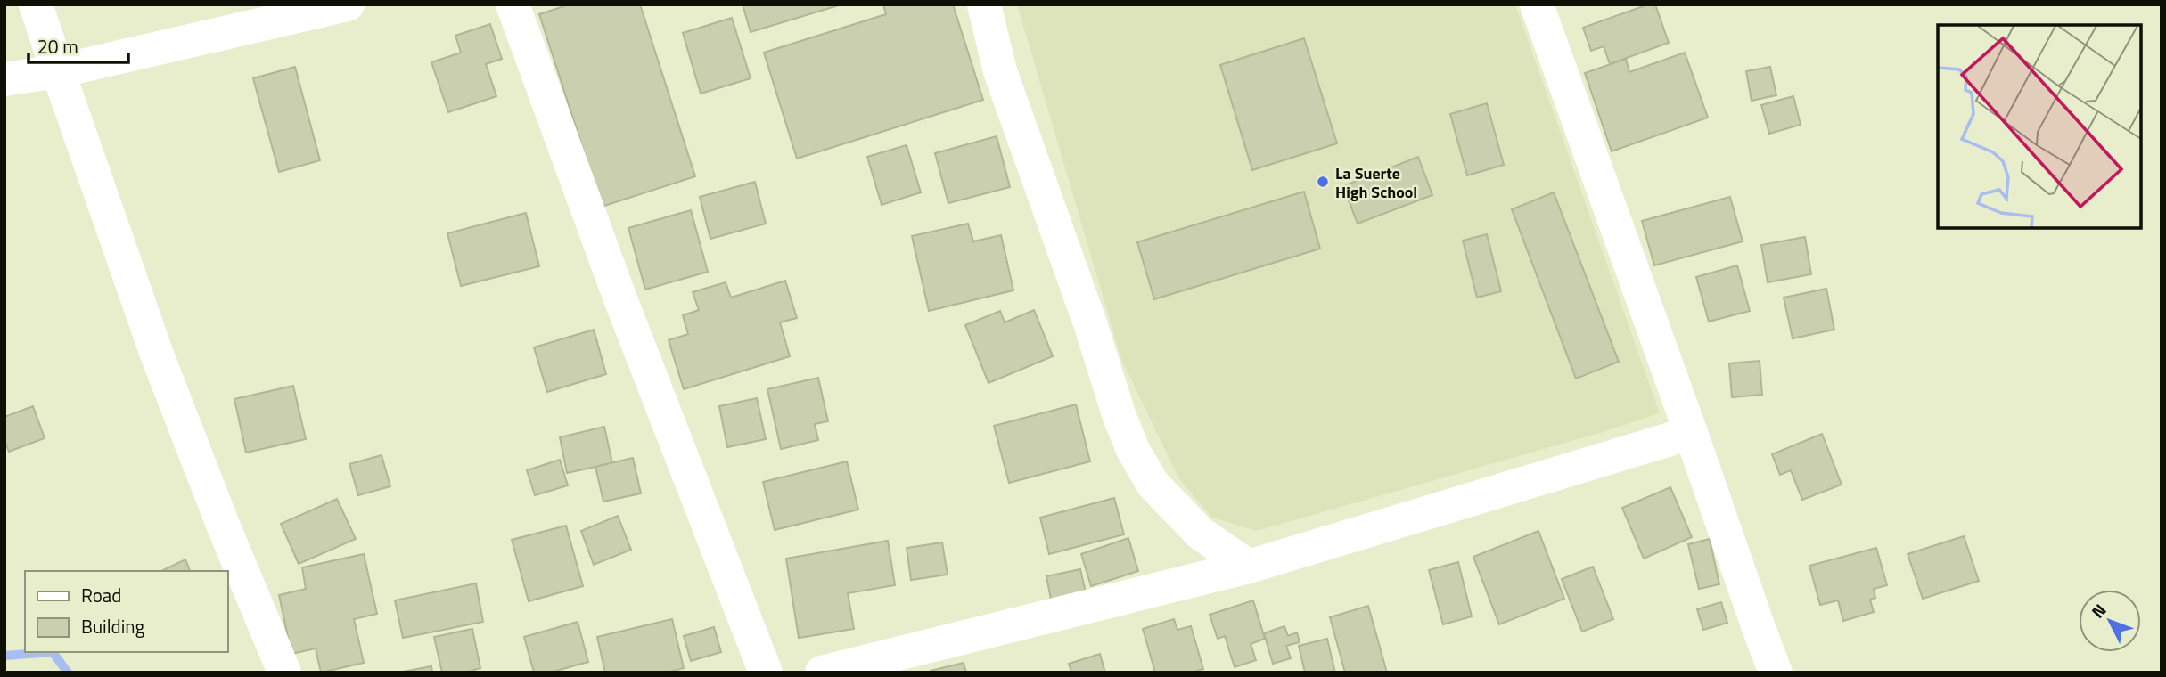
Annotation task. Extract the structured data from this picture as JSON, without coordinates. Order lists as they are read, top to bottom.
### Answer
{
  "places": ["La Suerte High School"],
  "legend": ["Road", "Building"],
  "scale_bar": "20 m",
  "north": "top left"
}
